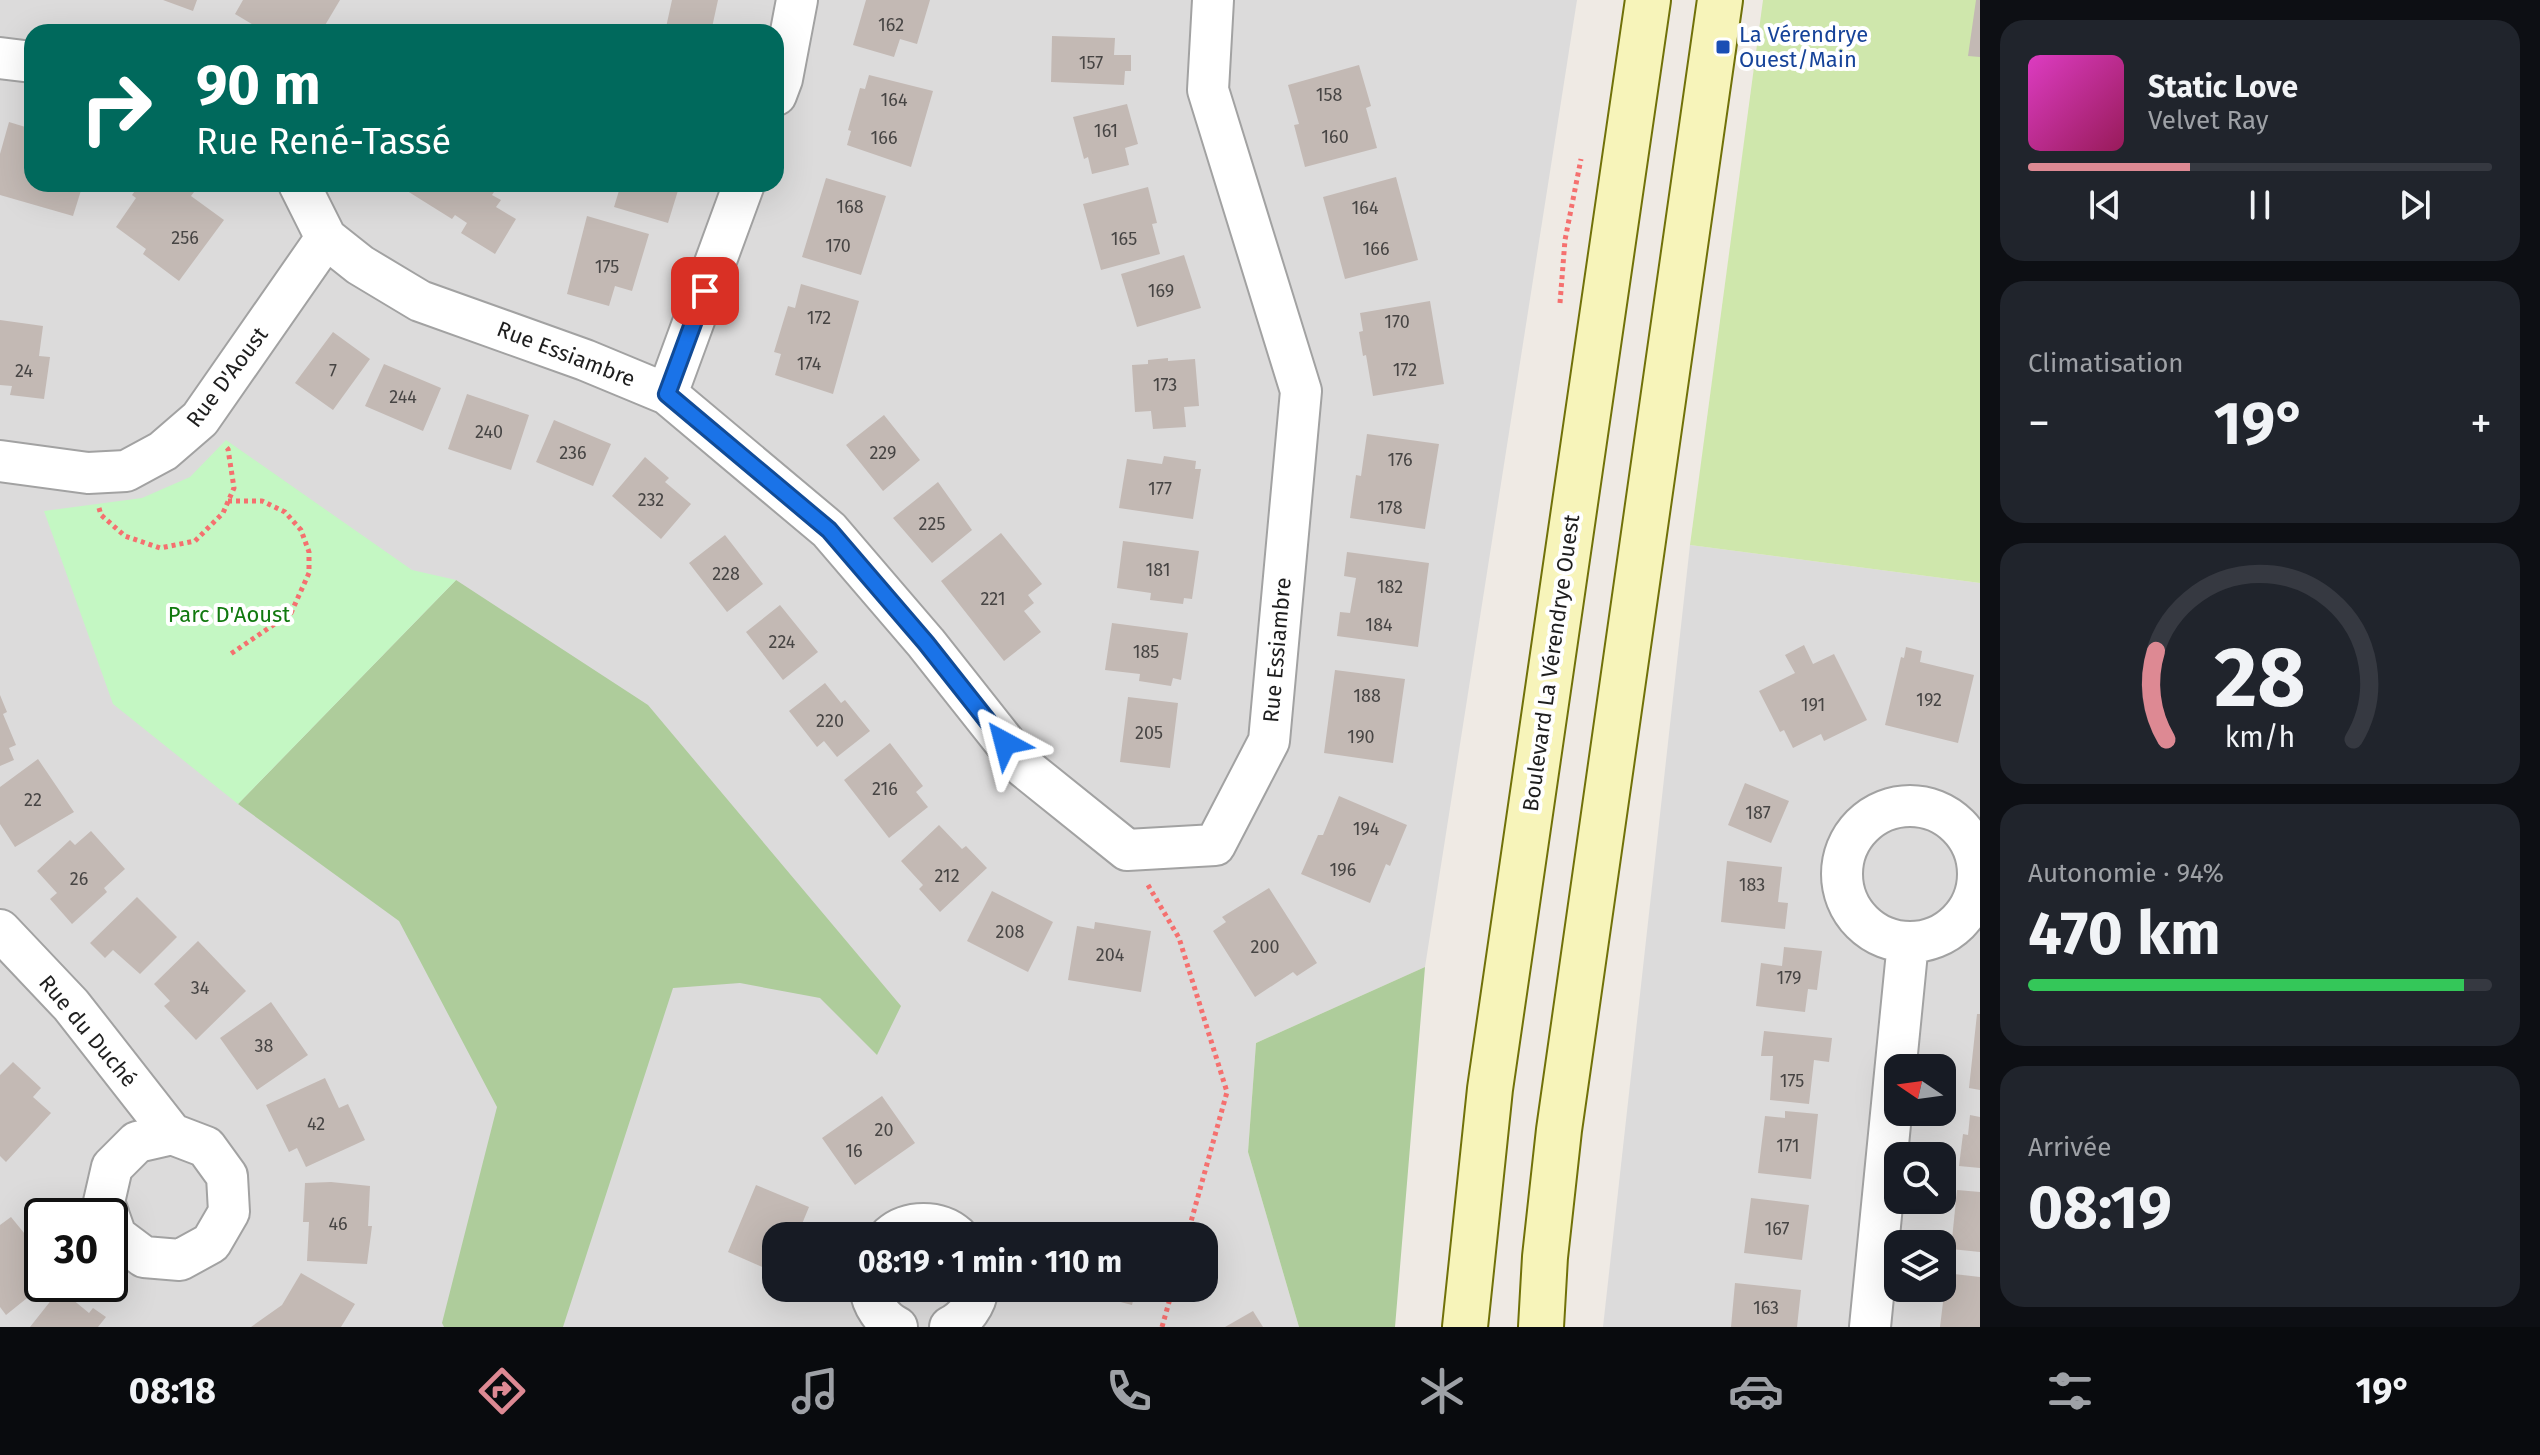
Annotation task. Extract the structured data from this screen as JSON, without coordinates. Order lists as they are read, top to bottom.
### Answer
{
  "streets": {
    "main road": ["Boulevard La Vérendrye Ouest"],
    "street": ["Rue Essiambre", "Rue D'Aoust", "Rue du Duché"]
  },
  "crossings": [
    ["Rue Essiambre", "Rue D'Aoust"]
  ],
  "parks": ["Parc D'Aoust"],
  "places": {
    "transit": ["La Vérendrye Ouest/Main"]
  },
  "house_numbers": [
    "162",
    "157",
    "158",
    "164",
    "161",
    "160",
    "166",
    "168",
    "164",
    "256",
    "165",
    "170",
    "166",
    "175",
    "169",
    "172",
    "170",
    "174",
    "172",
    "24",
    "7",
    "173",
    "244",
    "240",
    "236",
    "229",
    "176",
    "177",
    "232",
    "178",
    "225",
    "181",
    "228",
    "182",
    "221",
    "184",
    "224",
    "185",
    "188",
    "192",
    "191",
    "220",
    "205",
    "190",
    "216",
    "22",
    "187",
    "194",
    "196",
    "212",
    "26",
    "183",
    "208",
    "200",
    "204",
    "179",
    "34",
    "38",
    "175",
    "42",
    "20",
    "171",
    "16",
    "46",
    "167",
    "163"
  ],
  "north": "left",
  "page": {
    "turn": ["90 m", "Rue René-Tassé"],
    "song": ["Static Love", "Velvet Ray"],
    "tile": [
      "Climatisation",
      ["Autonomie · 94%", "470 km"],
      ["Arrivée", "08:19"]
    ],
    "heat": ["−", "19°", "+"],
    "limit": "30",
    "trip": "08:19 · 1 min · 110 m",
    "tabs": ["08:18", "19°"],
    "gauge": ["28", "km/h"]
  }
}
